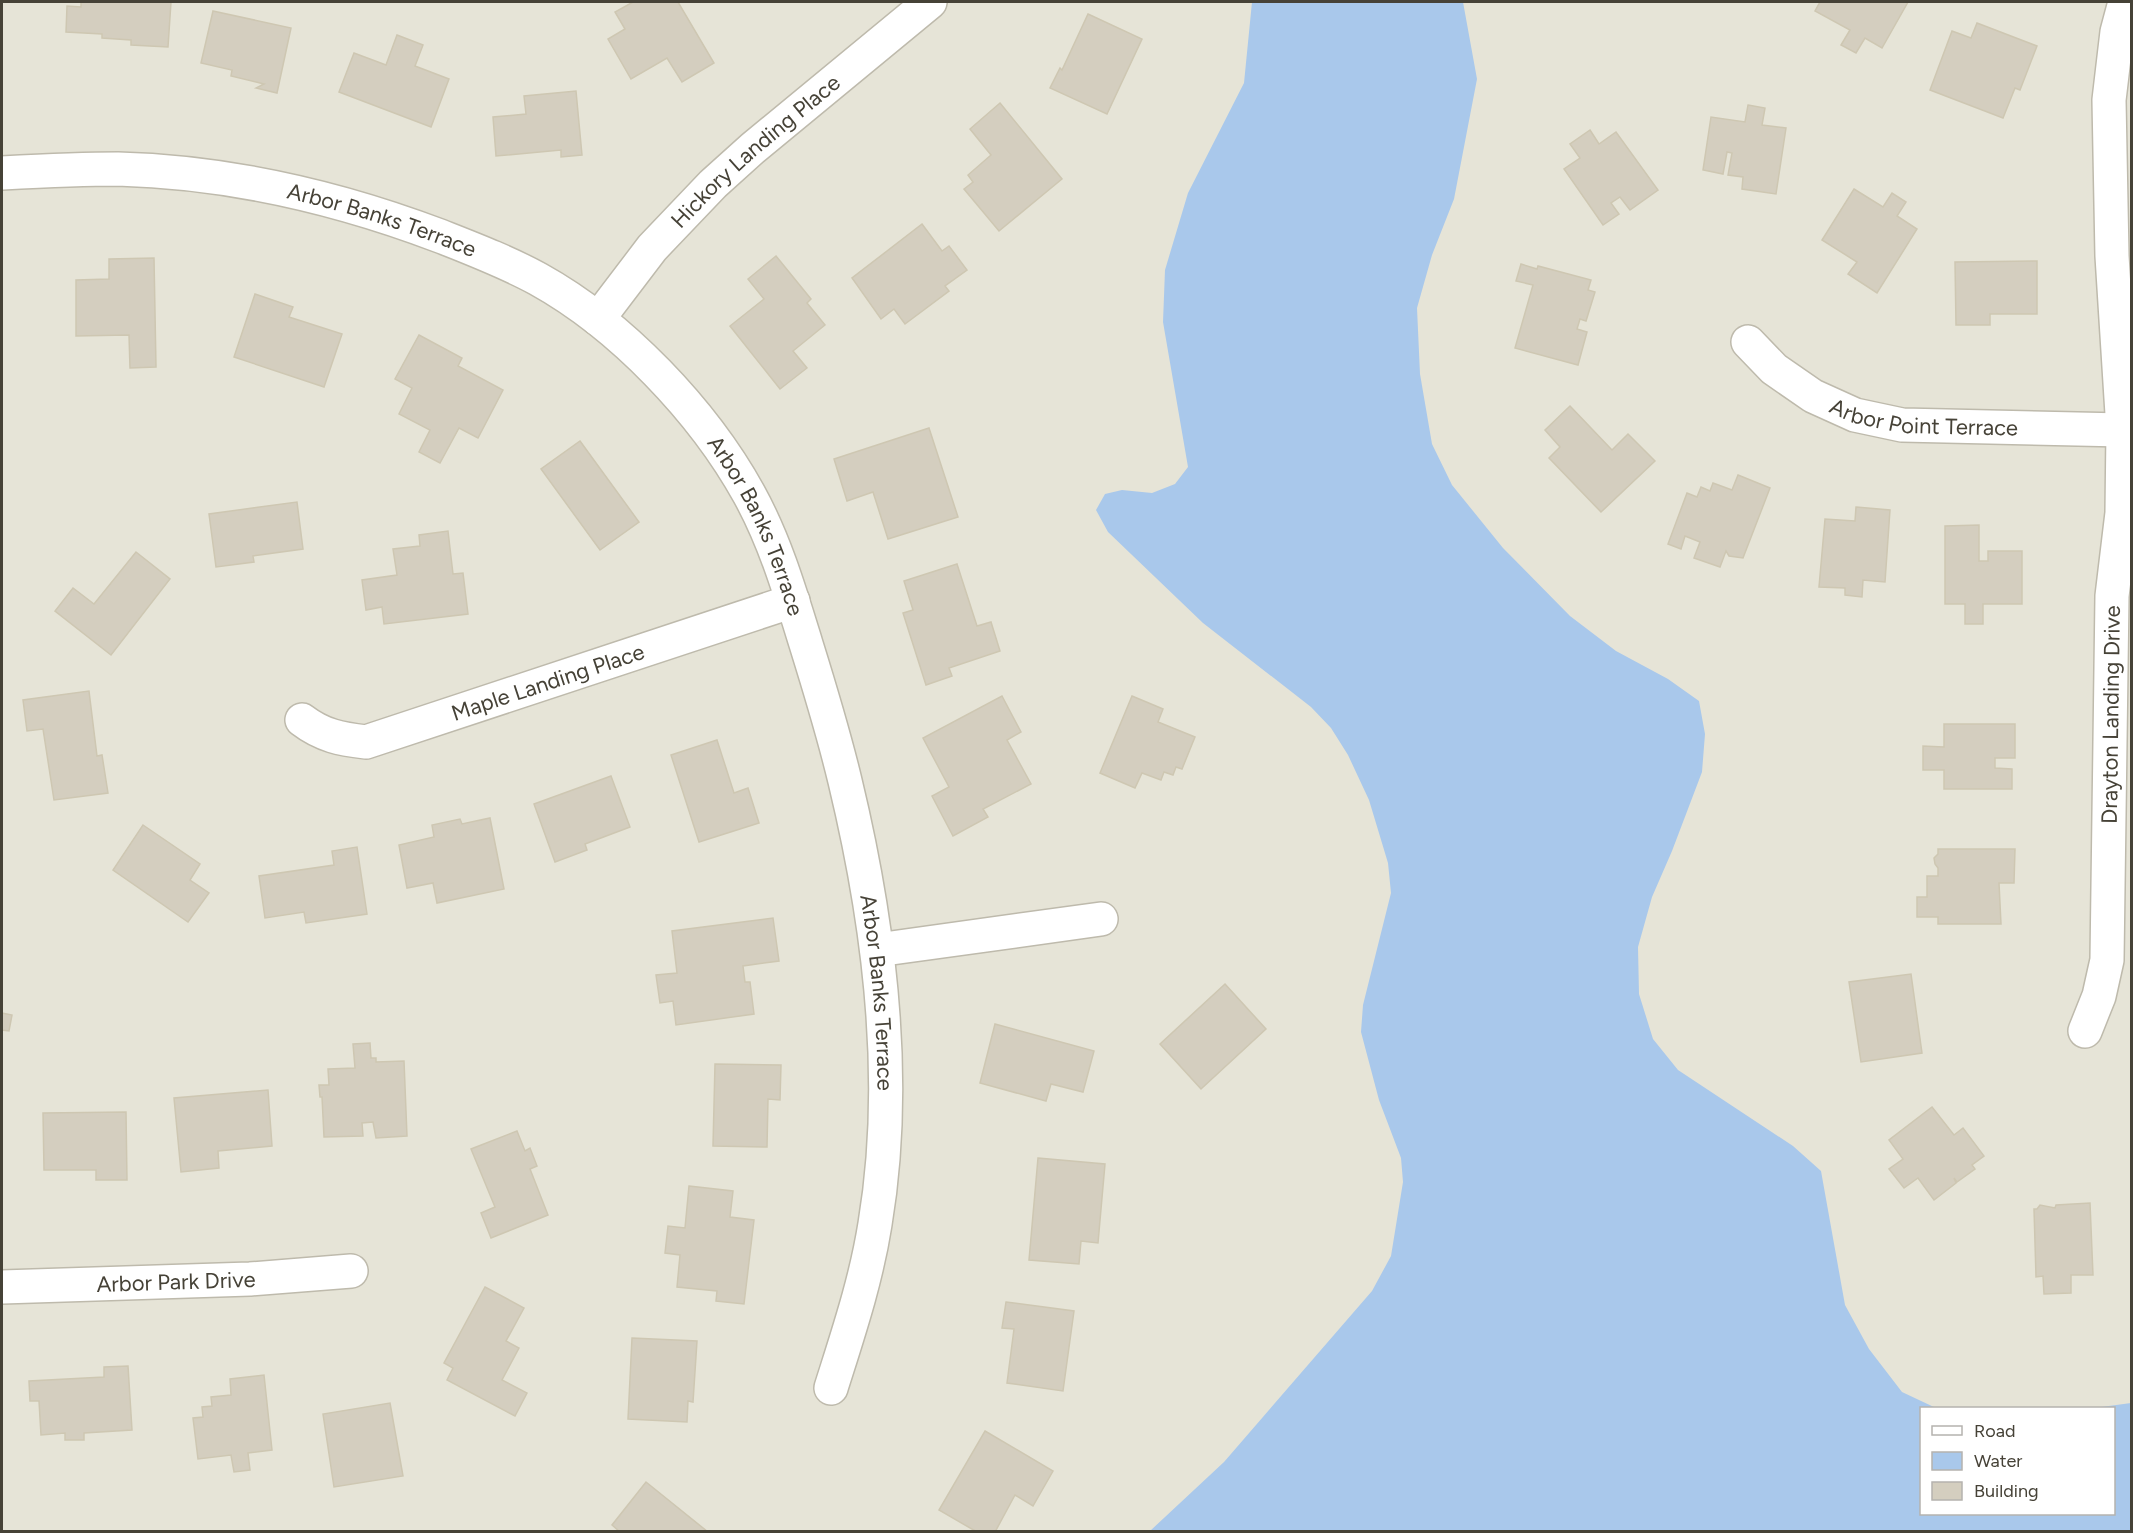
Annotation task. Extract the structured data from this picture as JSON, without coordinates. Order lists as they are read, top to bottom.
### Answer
{
  "streets": {
    "street": [
      "Hickory Landing Place",
      "Arbor Banks Terrace",
      "Arbor Point Terrace",
      "Maple Landing Place",
      "Drayton Landing Drive",
      "Arbor Park Drive"
    ]
  },
  "crossings": [
    ["Hickory Landing Place", "Arbor Banks Terrace"],
    ["Arbor Banks Terrace", "Maple Landing Place"],
    ["Arbor Point Terrace", "Drayton Landing Drive"]
  ],
  "legend": ["Road", "Water", "Building"]
}
